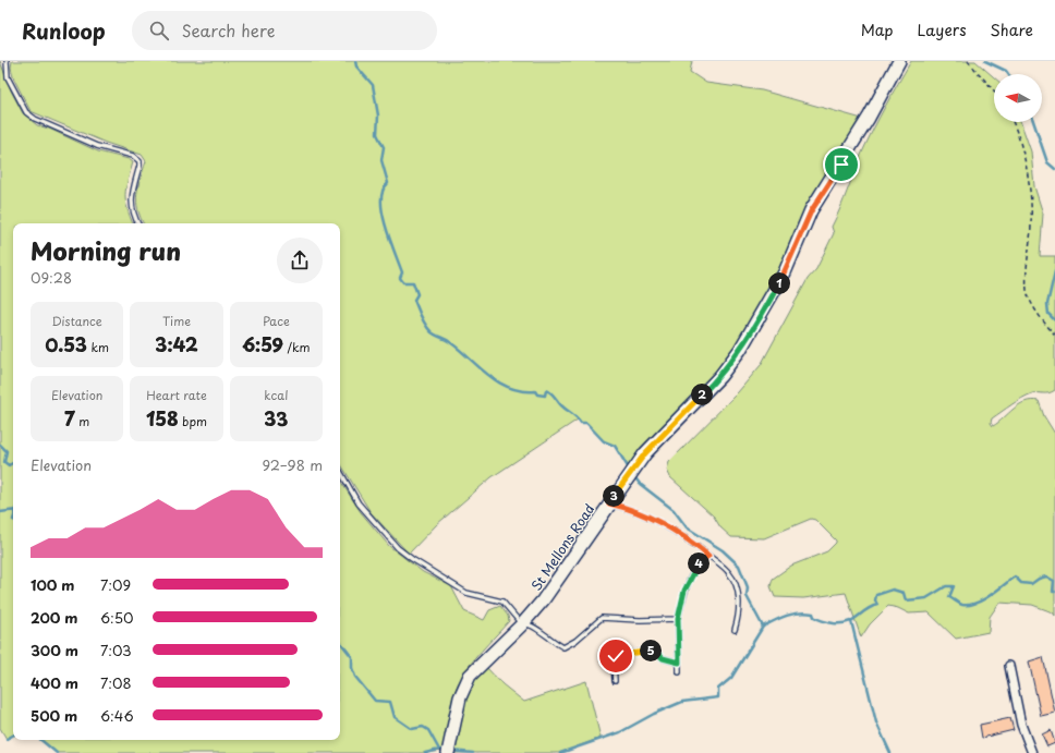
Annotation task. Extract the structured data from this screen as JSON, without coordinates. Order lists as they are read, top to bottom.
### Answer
{
  "streets": {
    "main road": ["St Mellons Road"]
  },
  "north": "left",
  "page": {
    "header": "Runloop",
    "search": "Search here",
    "nav": ["Map", "Layers", "Share"],
    "heading": ["Morning run", "09:28"],
    "pins": [
      "1",
      "2",
      "3",
      "4",
      "5"
    ],
    "stats": [
      ["Distance", "0.53 km"],
      ["Time", "3:42"],
      ["Pace", "6:59 /km"],
      ["Elevation", "7 m"],
      ["Heart rate", "158 bpm"],
      ["kcal", "33"]
    ],
    "chart": ["Elevation", "92–98 m"],
    "list": [
      {
        "name": "100 m",
        "note": "7:09"
      },
      {
        "name": "200 m",
        "note": "6:50"
      },
      {
        "name": "300 m",
        "note": "7:03"
      },
      {
        "name": "400 m",
        "note": "7:08"
      },
      {
        "name": "500 m",
        "note": "6:46"
      }
    ]
  }
}
